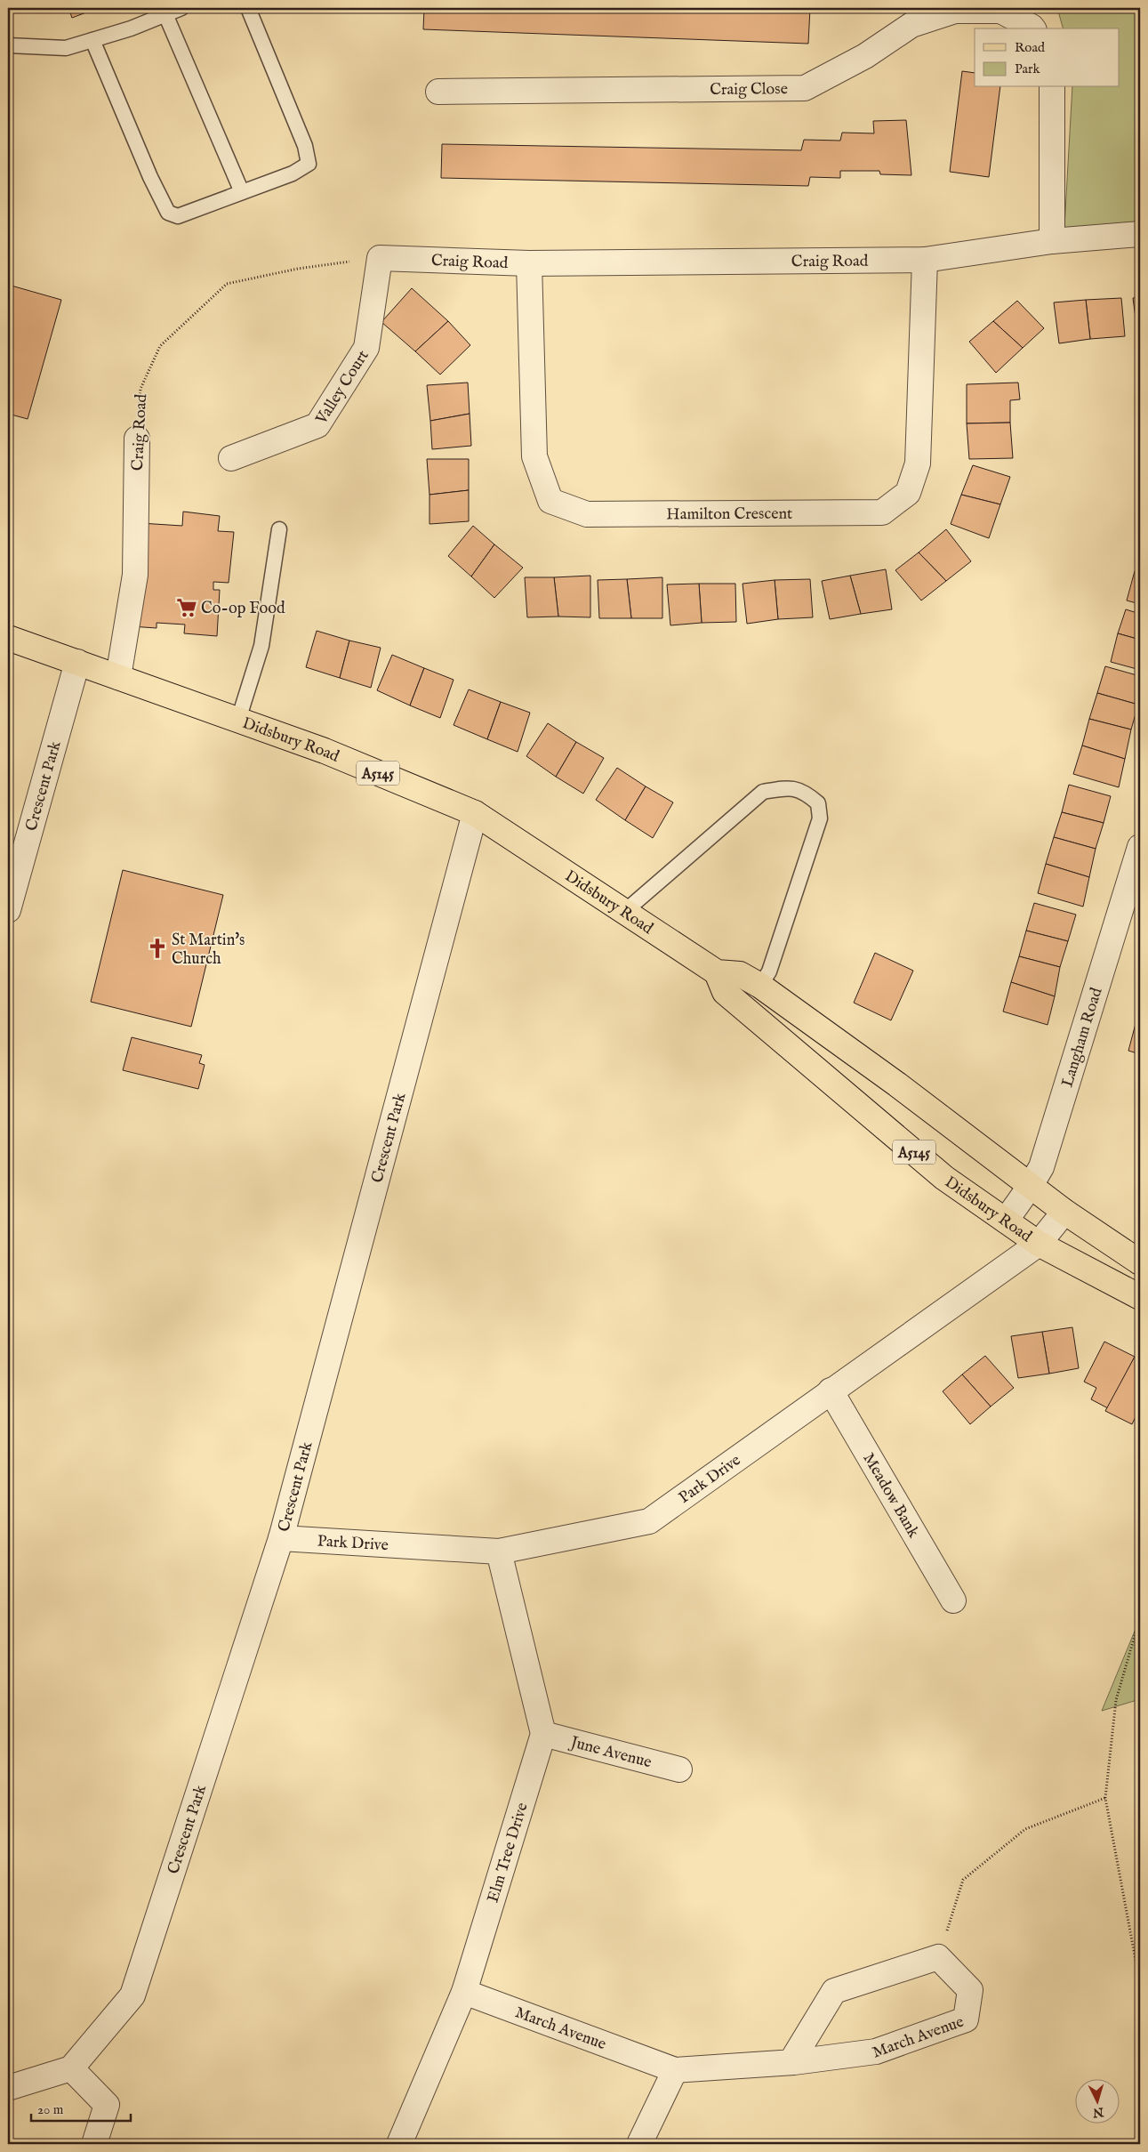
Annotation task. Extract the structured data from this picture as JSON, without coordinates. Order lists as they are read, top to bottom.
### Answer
{
  "streets": {
    "main road": ["Didsbury Road", "A5145"],
    "street": [
      "Craig Close",
      "Craig Road",
      "Valley Court",
      "Hamilton Crescent",
      "Crescent Park",
      "Langham Road",
      "Park Drive",
      "Meadow Bank",
      "June Avenue",
      "Elm Tree Drive",
      "March Avenue"
    ]
  },
  "crossings": [
    ["Craig Road", "Valley Court"],
    ["Craig Road", "Hamilton Crescent"],
    ["Craig Road", "Didsbury Road"],
    ["Didsbury Road", "Crescent Park"],
    ["Didsbury Road", "Langham Road"],
    ["Didsbury Road", "Park Drive"],
    ["Crescent Park", "Park Drive"],
    ["Park Drive", "Meadow Bank"],
    ["June Avenue", "Elm Tree Drive"],
    ["Elm Tree Drive", "March Avenue"]
  ],
  "places": {
    "supermarket": ["Co-op Food"],
    "church": ["St Martin's Church"]
  },
  "legend": ["Road", "Park"],
  "scale_bar": "20 m",
  "north": "bottom"
}
